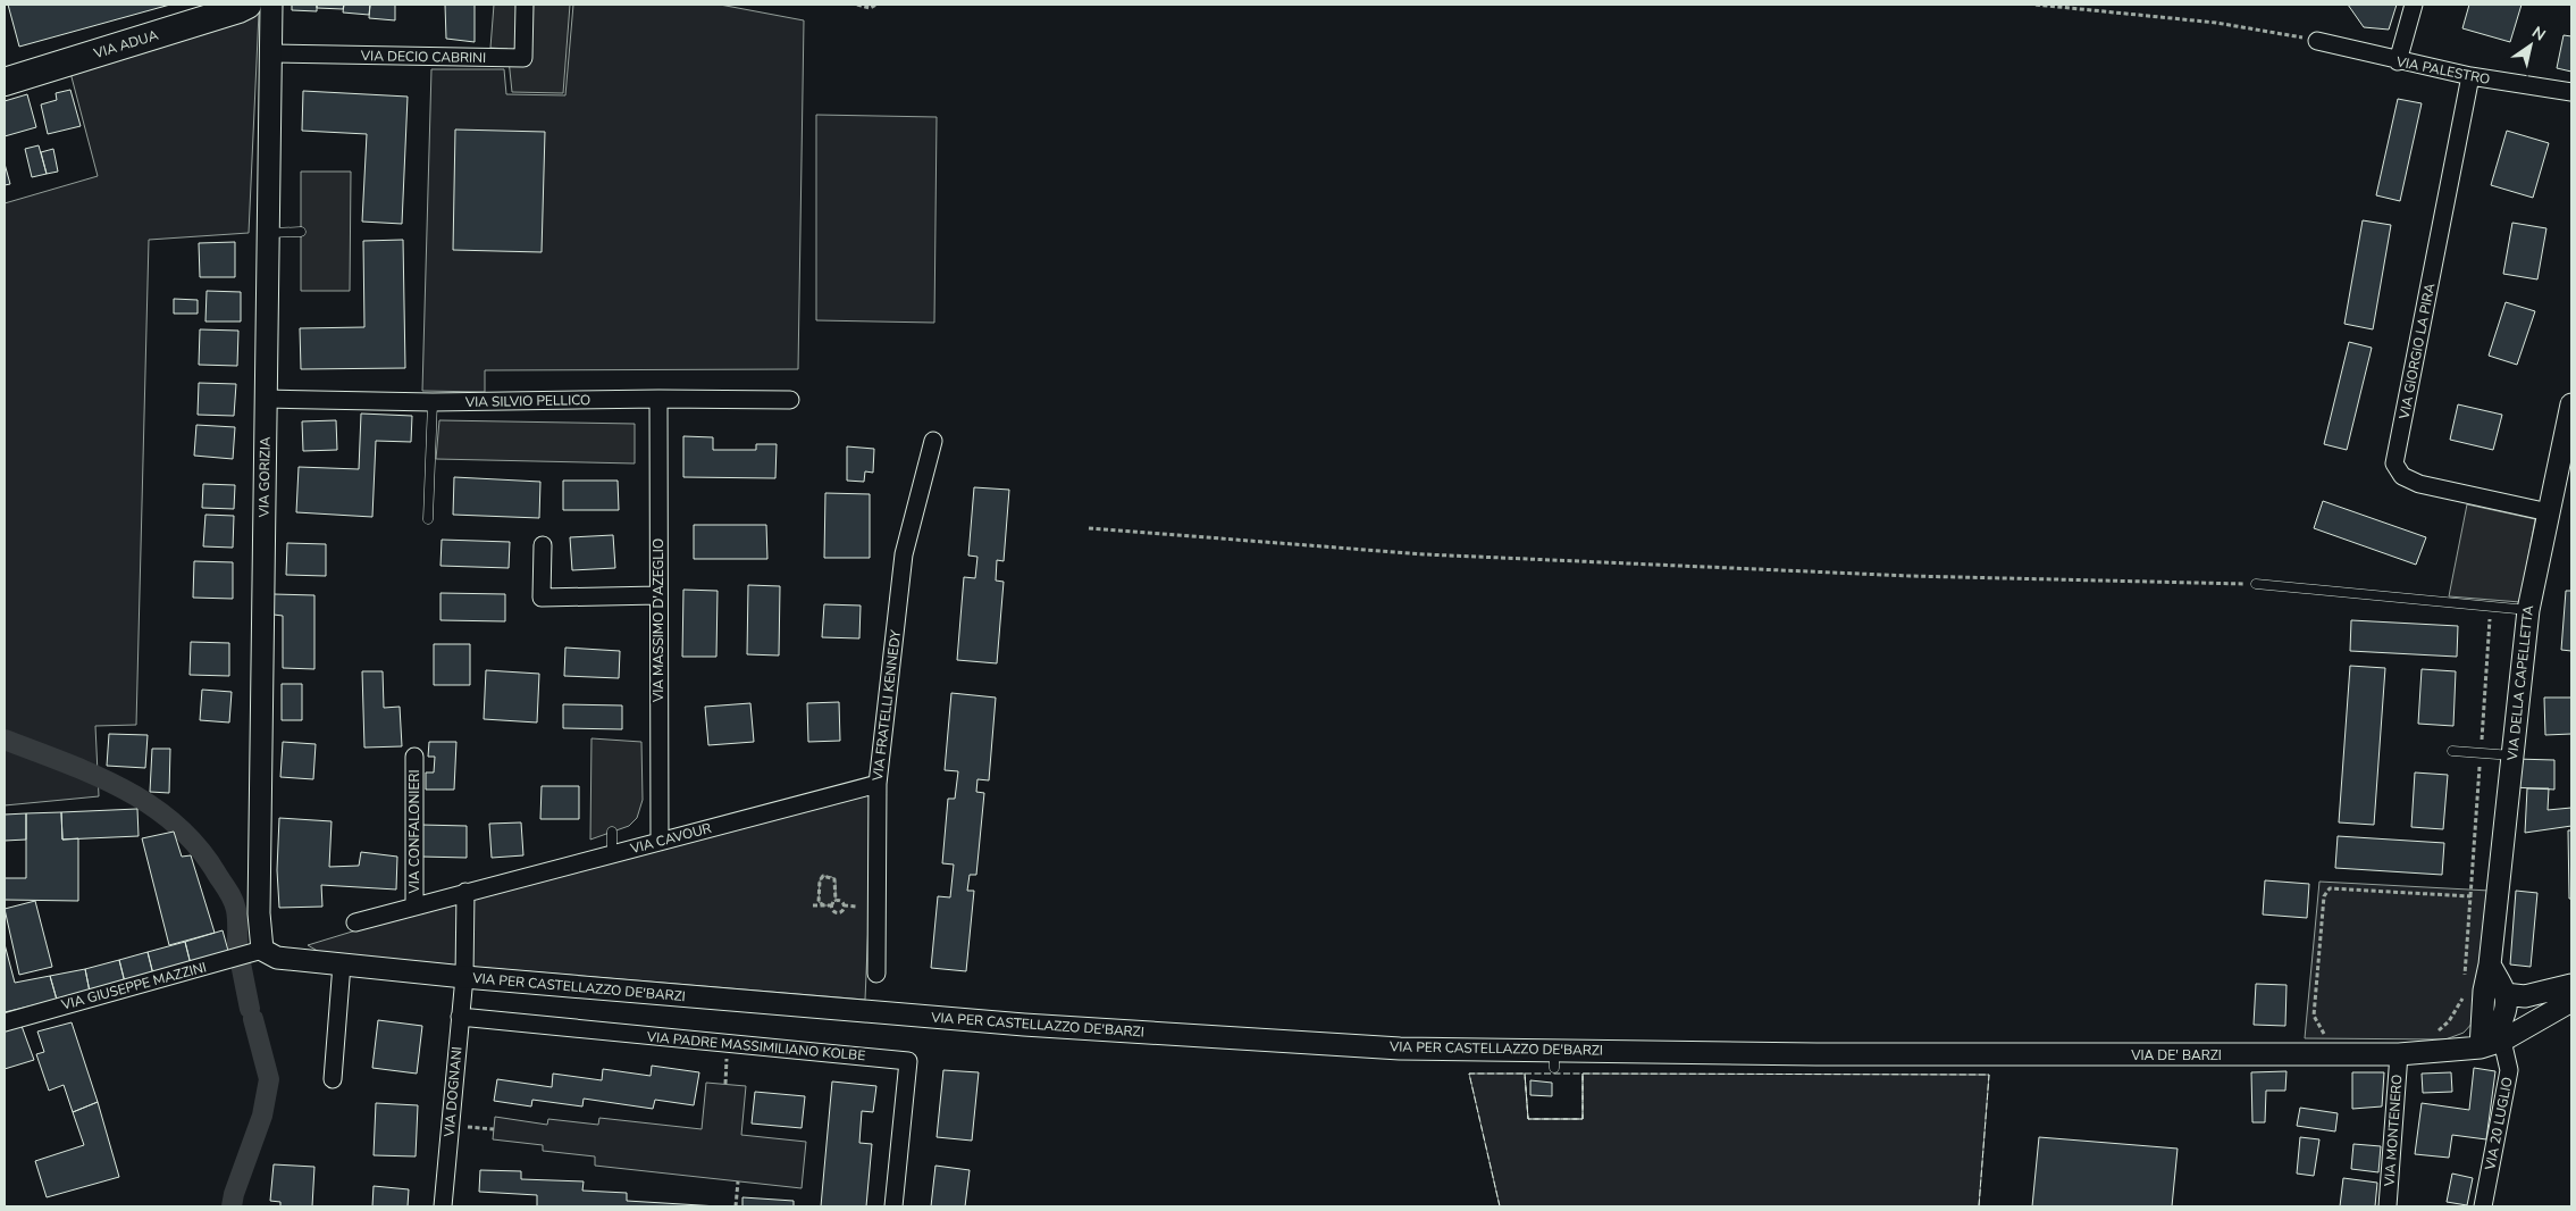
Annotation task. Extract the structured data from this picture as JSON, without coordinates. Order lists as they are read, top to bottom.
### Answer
{
  "streets": {
    "main road": ["VIA ADUA"],
    "street": [
      "VIA DECIO CABRINI",
      "VIA PALESTRO",
      "VIA GIORGIO LA PIRA",
      "VIA SILVIO PELLICO",
      "VIA GORIZIA",
      "VIA MASSIMO D'AZEGLIO",
      "VIA DELLA CAPELLETTA",
      "VIA FRATELLI KENNEDY",
      "VIA CONFALONIERI",
      "VIA CAVOUR",
      "VIA GIUSEPPE MAZZINI",
      "VIA PER CASTELLAZZO DE'BARZI",
      "VIA PADRE MASSIMILIANO KOLBE",
      "VIA DE' BARZI",
      "VIA DOGNANI",
      "VIA 20 LUGLIO",
      "VIA MONTENERO"
    ]
  },
  "crossings": [
    ["VIA DECIO CABRINI", "VIA GORIZIA"],
    ["VIA PALESTRO", "VIA GIORGIO LA PIRA"],
    ["VIA GIORGIO LA PIRA", "VIA DELLA CAPELLETTA"],
    ["VIA SILVIO PELLICO", "VIA GORIZIA"],
    ["VIA SILVIO PELLICO", "VIA MASSIMO D'AZEGLIO"],
    ["VIA GORIZIA", "VIA GIUSEPPE MAZZINI"],
    ["VIA GORIZIA", "VIA PER CASTELLAZZO DE'BARZI"],
    ["VIA MASSIMO D'AZEGLIO", "VIA CAVOUR"],
    ["VIA DELLA CAPELLETTA", "VIA DE' BARZI"],
    ["VIA FRATELLI KENNEDY", "VIA CAVOUR"],
    ["VIA CONFALONIERI", "VIA CAVOUR"],
    ["VIA GIUSEPPE MAZZINI", "VIA PER CASTELLAZZO DE'BARZI"],
    ["VIA PER CASTELLAZZO DE'BARZI", "VIA DE' BARZI"],
    ["VIA PER CASTELLAZZO DE'BARZI", "VIA DOGNANI"],
    ["VIA PADRE MASSIMILIANO KOLBE", "VIA DOGNANI"],
    ["VIA DE' BARZI", "VIA 20 LUGLIO"],
    ["VIA DE' BARZI", "VIA MONTENERO"]
  ],
  "north": "top right"
}
